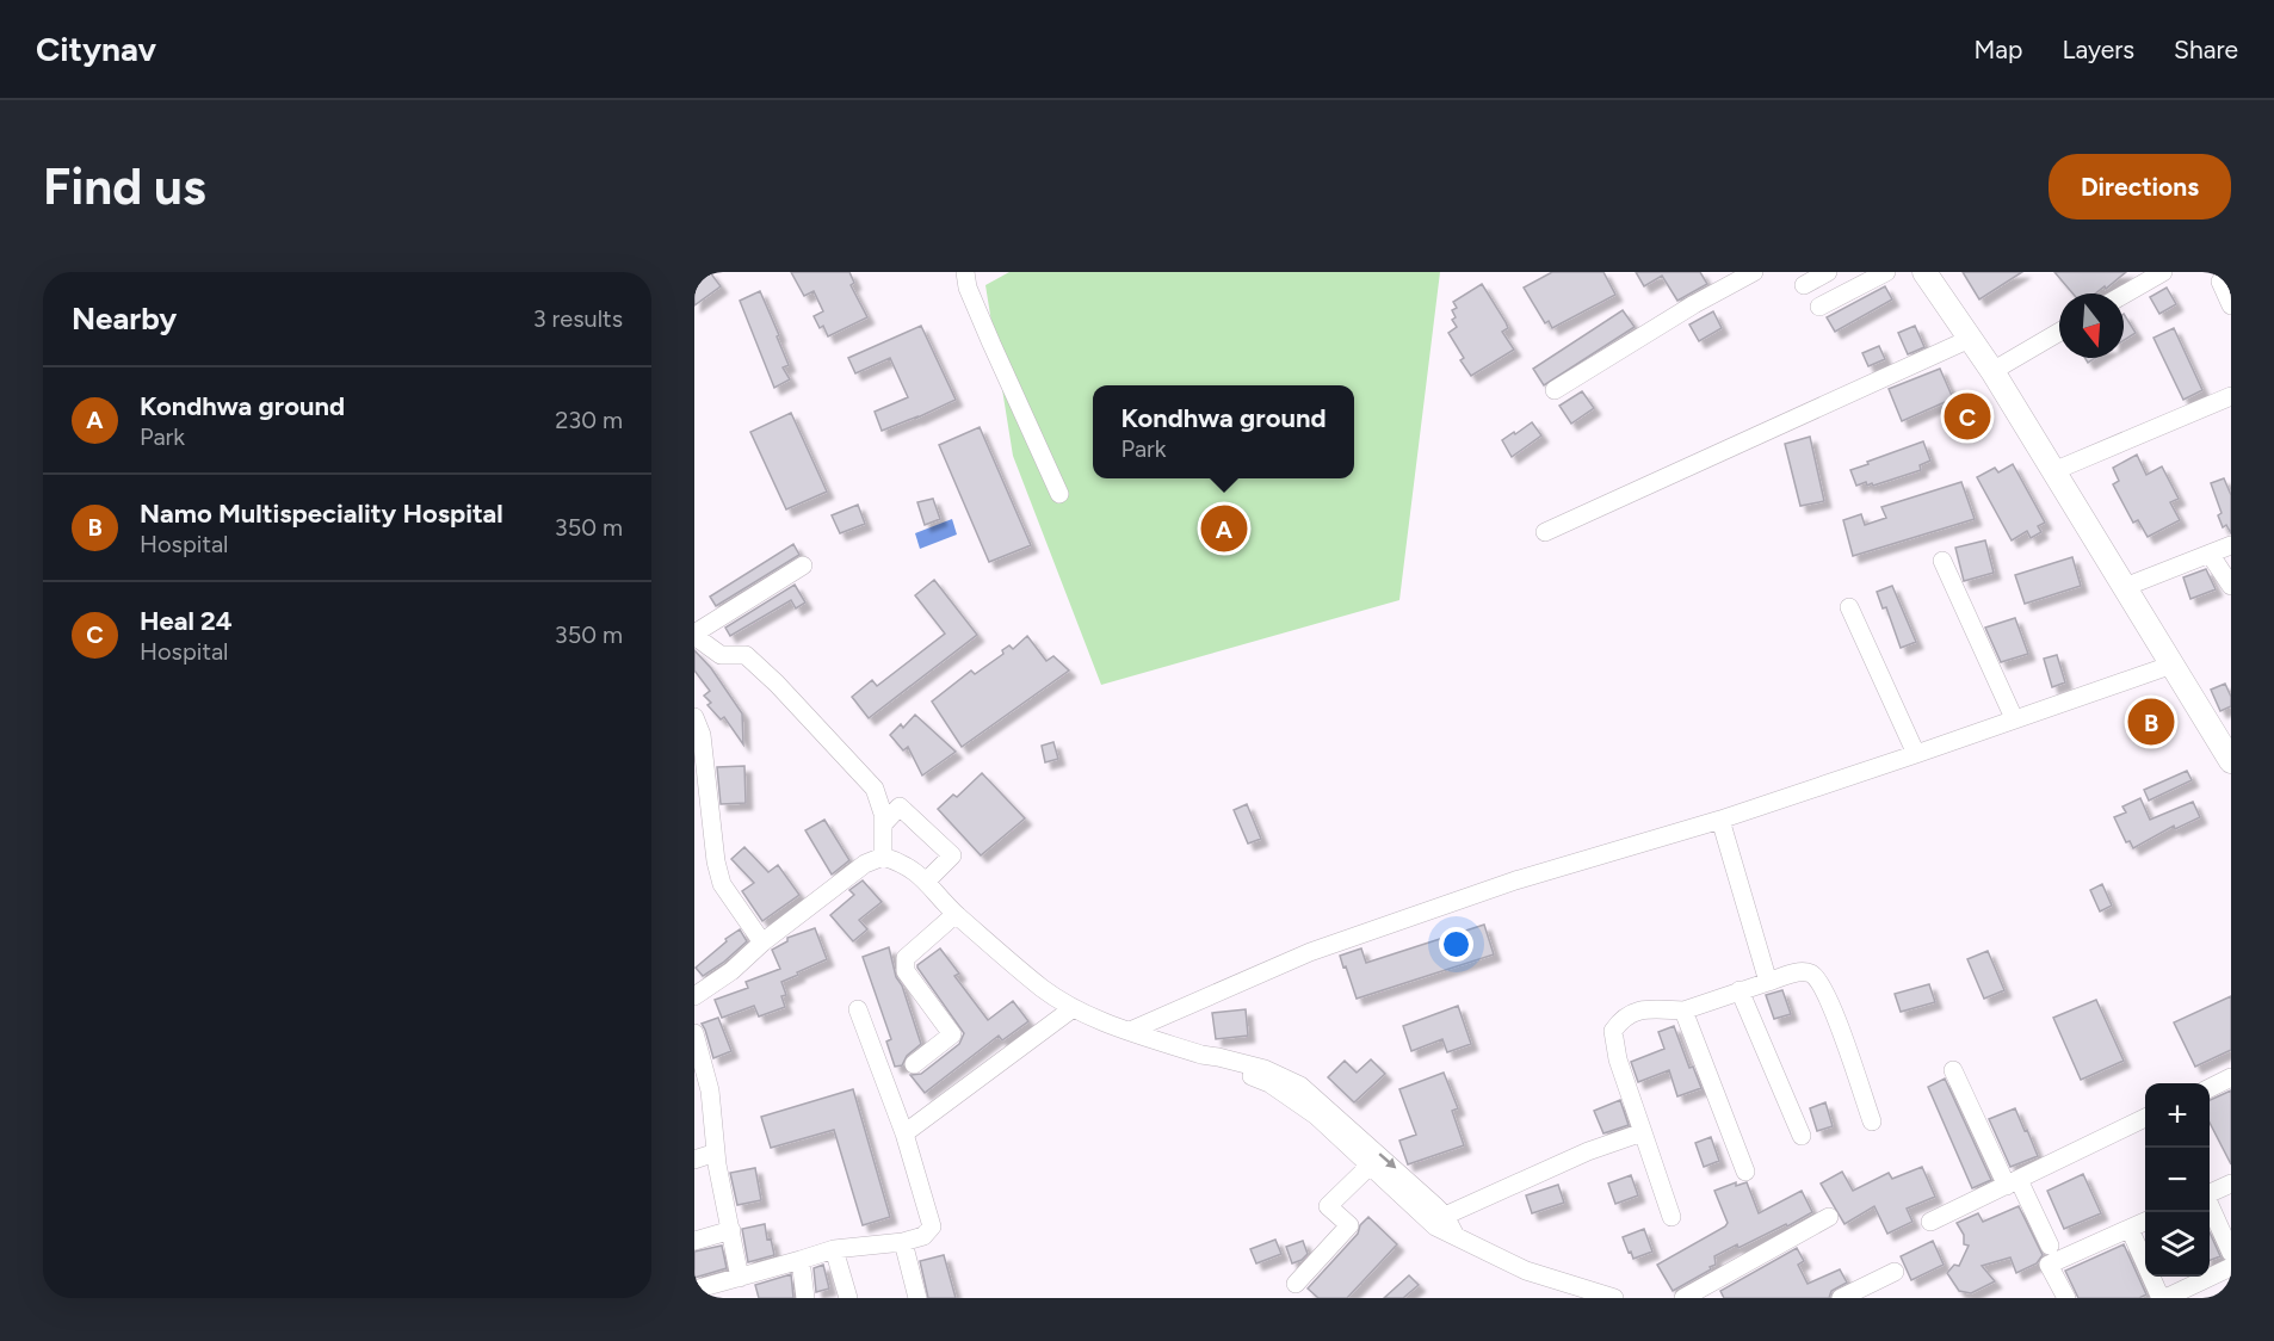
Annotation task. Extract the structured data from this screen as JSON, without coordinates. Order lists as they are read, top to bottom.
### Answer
{
  "north": "bottom",
  "page": {
    "header": "Citynav",
    "nav": ["Map", "Layers", "Share"],
    "buttons": "Directions",
    "title": "Find us",
    "heading": ["Nearby", "3 results"],
    "list": [
      {
        "mark": "A",
        "name": "Kondhwa ground",
        "note": "Park",
        "value": "230 m"
      },
      {
        "mark": "B",
        "name": "Namo Multispeciality Hospital",
        "note": "Hospital",
        "value": "350 m"
      },
      {
        "mark": "C",
        "name": "Heal 24",
        "note": "Hospital",
        "value": "350 m"
      }
    ],
    "popup": ["Kondhwa ground", "Park"],
    "pins": ["C", "A", "B"],
    "map_buttons": ["+", "−"]
  }
}
